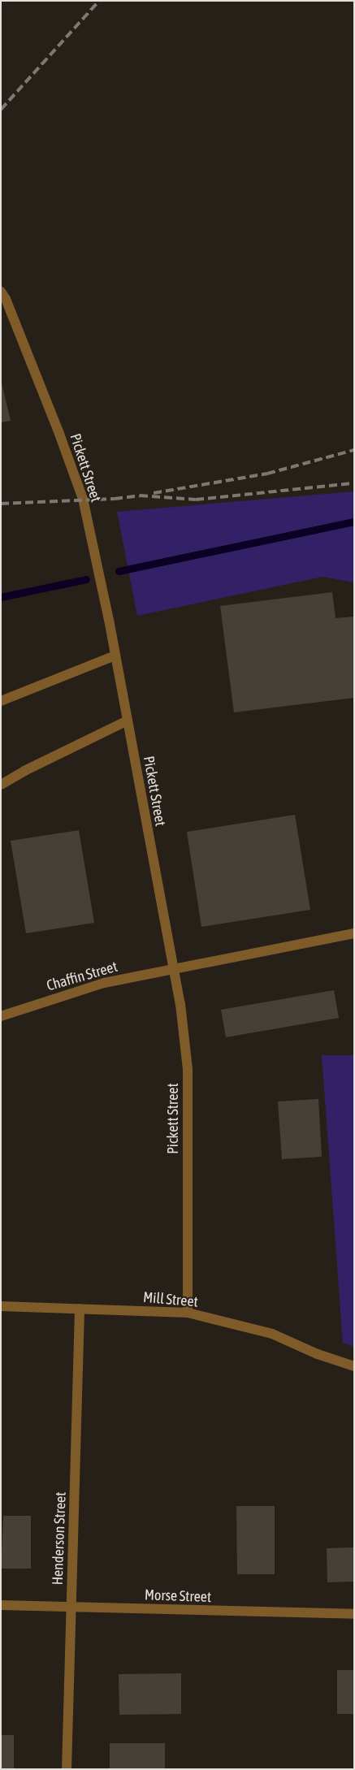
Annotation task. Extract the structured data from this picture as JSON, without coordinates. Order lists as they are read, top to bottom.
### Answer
{
  "streets": {
    "street": [
      "Pickett Street",
      "Chaffin Street",
      "Mill Street",
      "Henderson Street",
      "Morse Street"
    ]
  },
  "crossings": [
    ["Pickett Street", "Chaffin Street"],
    ["Pickett Street", "Mill Street"],
    ["Mill Street", "Henderson Street"],
    ["Henderson Street", "Morse Street"]
  ]
}
